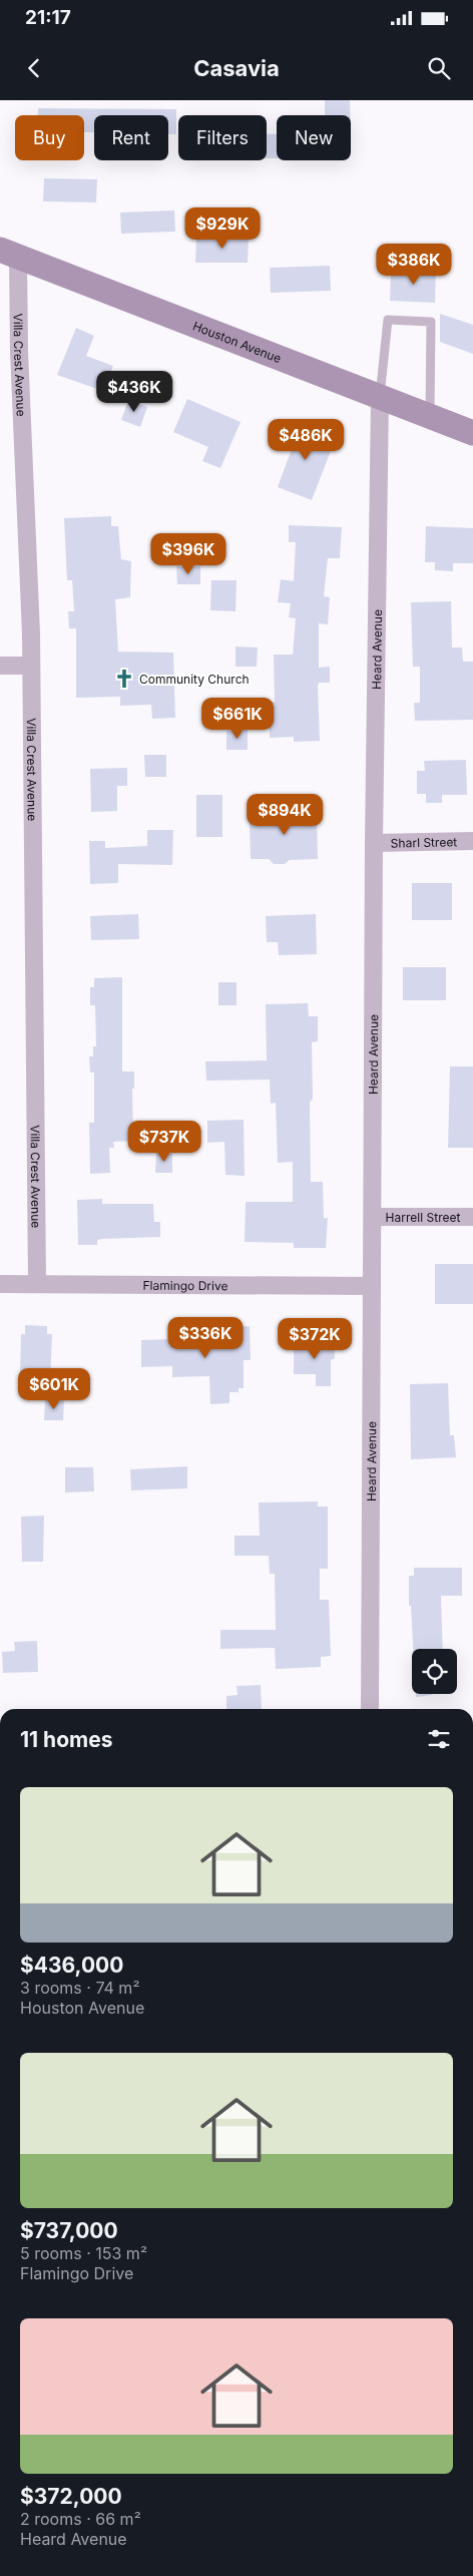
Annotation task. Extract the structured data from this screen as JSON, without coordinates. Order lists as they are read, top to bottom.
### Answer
{
  "streets": {
    "street": [
      "Houston Avenue",
      "Villa Crest Avenue",
      "Heard Avenue",
      "Sharl Street",
      "Harrell Street",
      "Flamingo Drive"
    ]
  },
  "crossings": [
    ["Houston Avenue", "Villa Crest Avenue"],
    ["Houston Avenue", "Heard Avenue"],
    ["Villa Crest Avenue", "Flamingo Drive"],
    ["Heard Avenue", "Sharl Street"],
    ["Heard Avenue", "Harrell Street"],
    ["Heard Avenue", "Flamingo Drive"]
  ],
  "places": {
    "church": ["Community Church"]
  },
  "page": {
    "status": "21:17",
    "header": "Casavia",
    "chip": [
      "Buy",
      "Rent",
      "Filters",
      "New"
    ],
    "price": [
      "$929K",
      "$386K",
      "$436K",
      "$486K",
      "$396K",
      "$661K",
      "$894K",
      "$737K",
      "$336K",
      "$372K",
      "$601K"
    ],
    "heading": "11 homes",
    "list": [
      {
        "name": "$436,000",
        "note": "3 rooms · 74 m² · Houston Avenue"
      },
      {
        "name": "$737,000",
        "note": "5 rooms · 153 m² · Flamingo Drive"
      },
      {
        "name": "$372,000",
        "note": "2 rooms · 66 m² · Heard Avenue"
      }
    ]
  }
}
